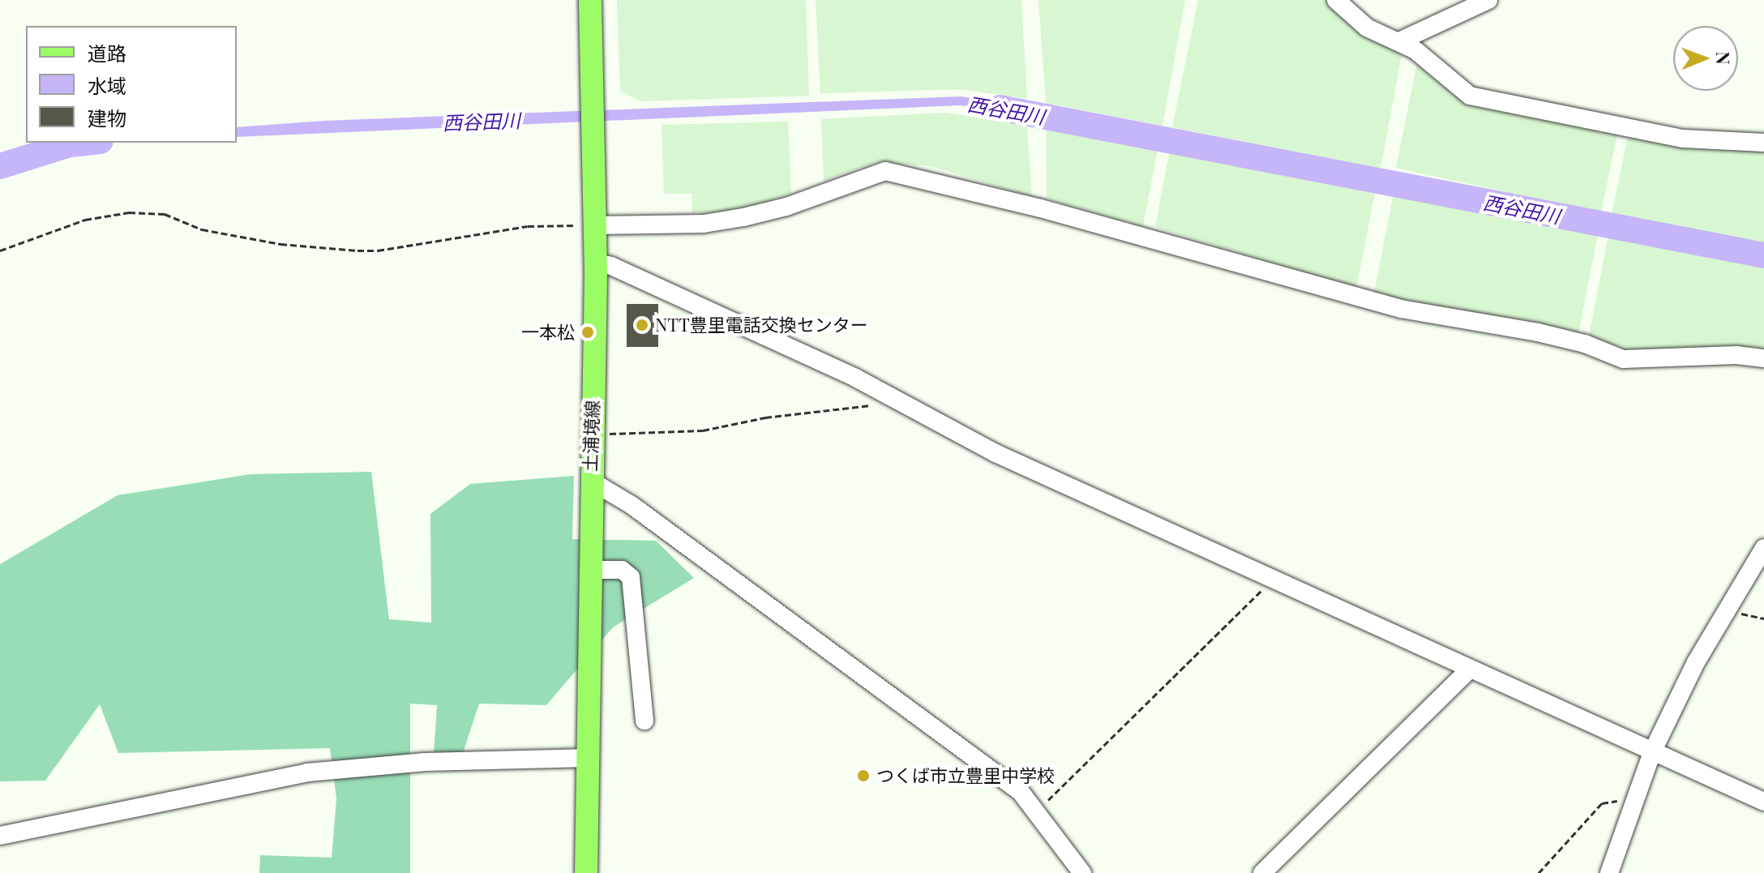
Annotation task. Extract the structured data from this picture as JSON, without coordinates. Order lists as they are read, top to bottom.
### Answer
{
  "streets": {
    "main road": ["土浦境線"]
  },
  "water": ["西谷田川"],
  "places": ["NTT豊里電話交換センター", "一本松", "つくば市立豊里中学校"],
  "legend": ["道路", "水域", "建物"],
  "north": "right"
}
